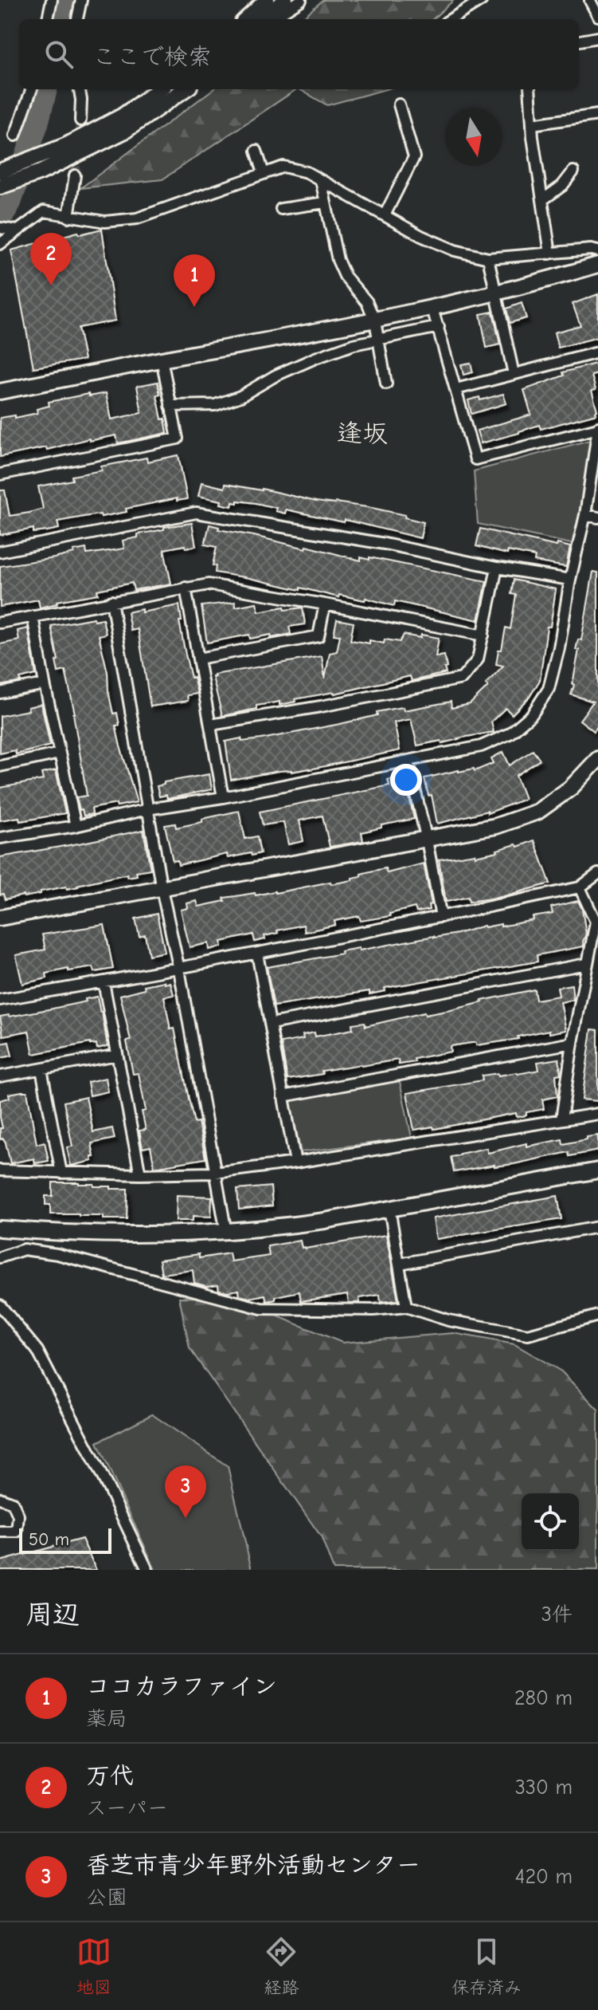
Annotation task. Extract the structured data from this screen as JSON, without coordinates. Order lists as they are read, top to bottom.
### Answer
{
  "districts": ["逢坂"],
  "scale_bar": "50 m",
  "north": "bottom",
  "page": {
    "search": "ここで検索",
    "pins": ["2", "1", "3"],
    "scale": "50 m",
    "heading": ["周辺", "3件"],
    "list": [
      {
        "mark": "1",
        "name": "ココカラファイン",
        "note": "薬局",
        "value": "280 m"
      },
      {
        "mark": "2",
        "name": "万代",
        "note": "スーパー",
        "value": "330 m"
      },
      {
        "mark": "3",
        "name": "香芝市青少年野外活動センター",
        "note": "公園",
        "value": "420 m"
      }
    ],
    "nav": ["地図", "経路", "保存済み"]
  }
}
